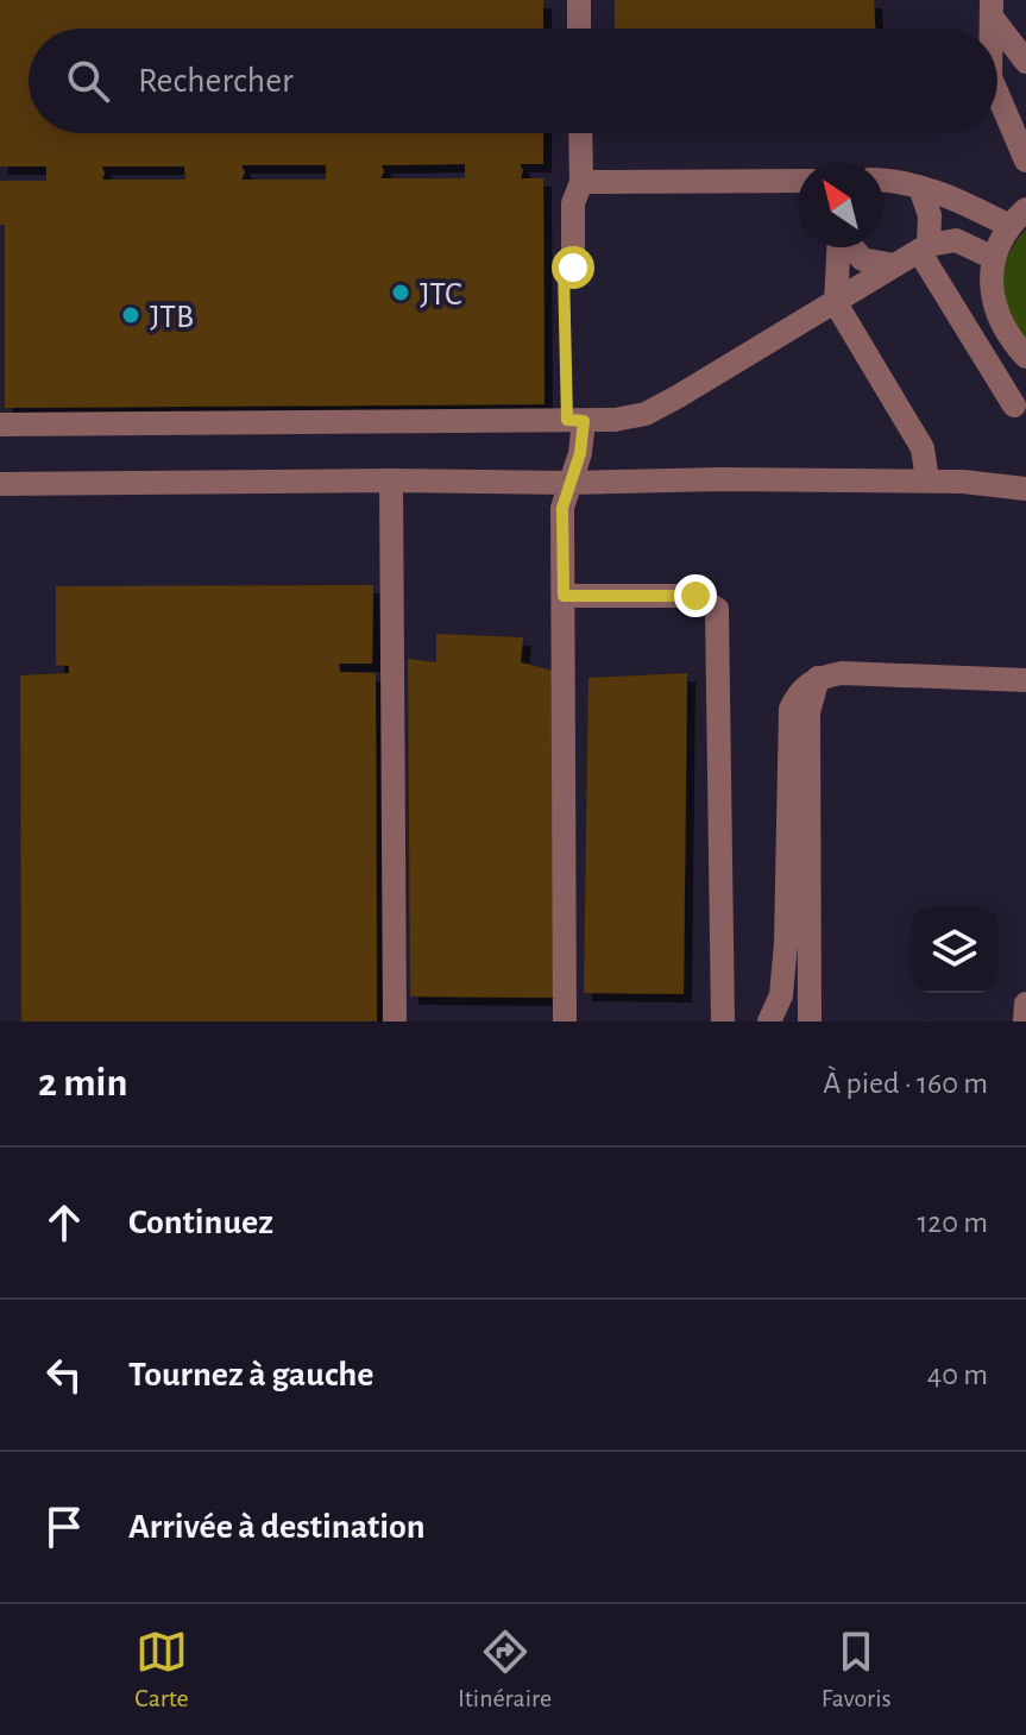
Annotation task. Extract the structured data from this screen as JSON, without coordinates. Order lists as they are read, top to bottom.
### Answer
{
  "places": ["JTC", "JTB"],
  "north": "top left",
  "page": {
    "search": "Rechercher",
    "heading": ["2 min", "À pied · 160 m"],
    "list": [
      ["Continuez", "120 m"],
      ["Tournez à gauche", "40 m"],
      "Arrivée à destination"
    ],
    "nav": ["Carte", "Itinéraire", "Favoris"]
  }
}
